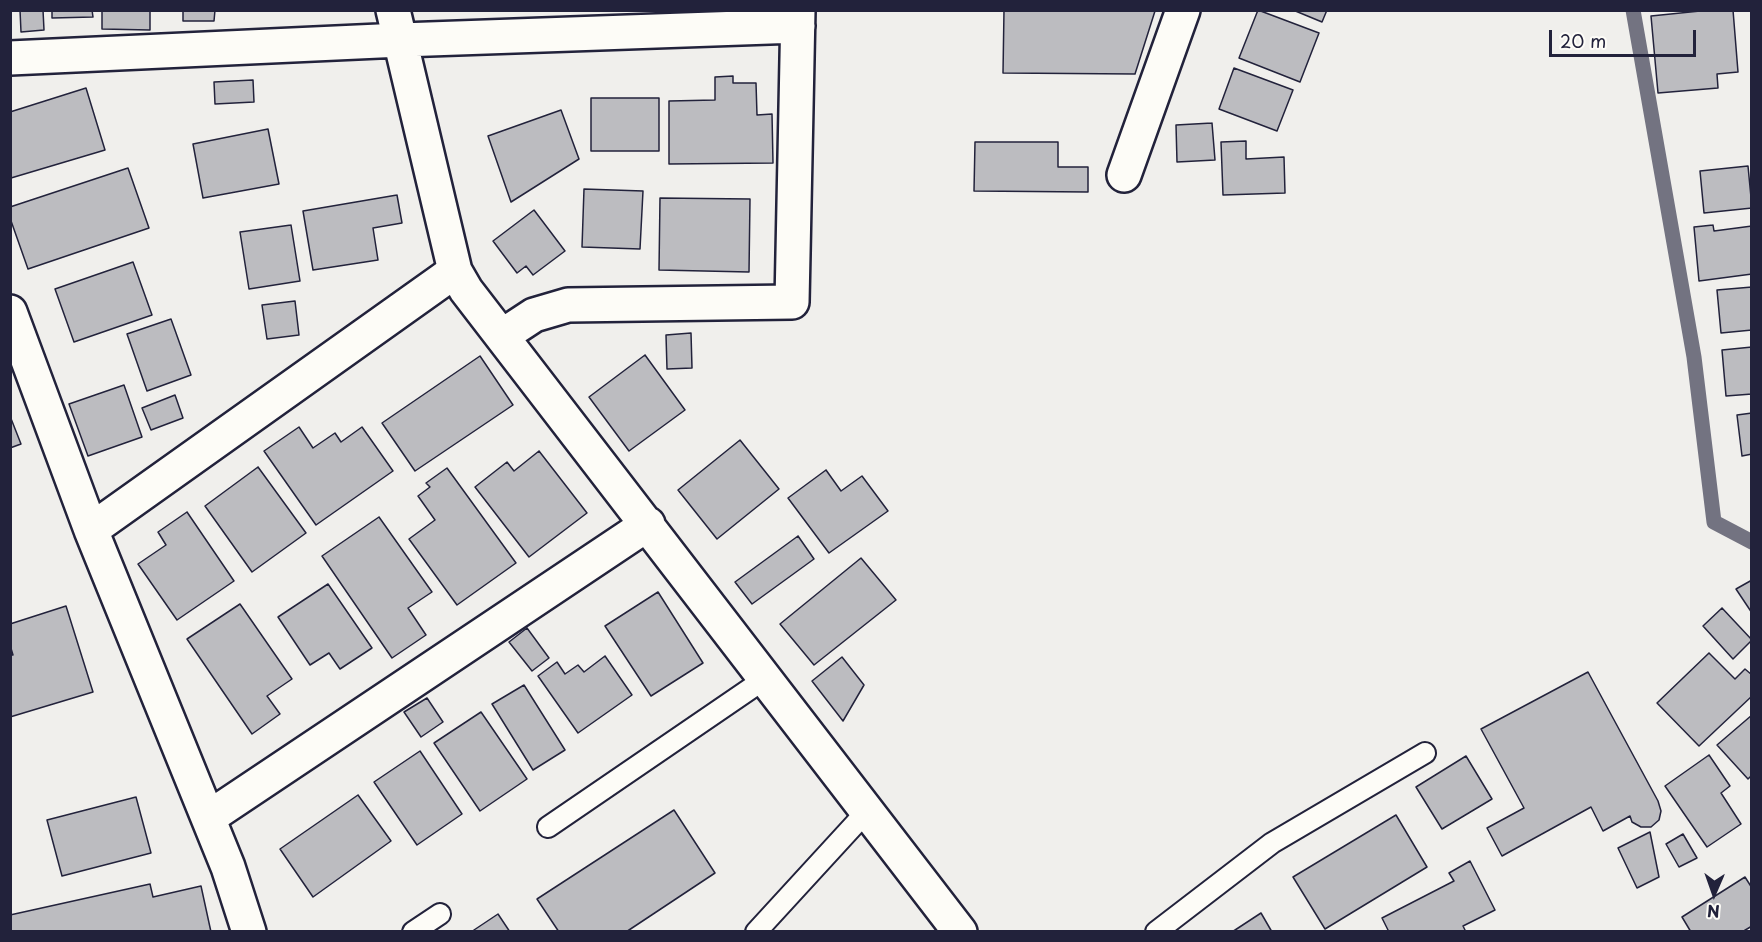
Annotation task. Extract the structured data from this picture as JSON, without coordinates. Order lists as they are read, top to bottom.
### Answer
{
  "scale_bar": "20 m",
  "north": "bottom"
}
